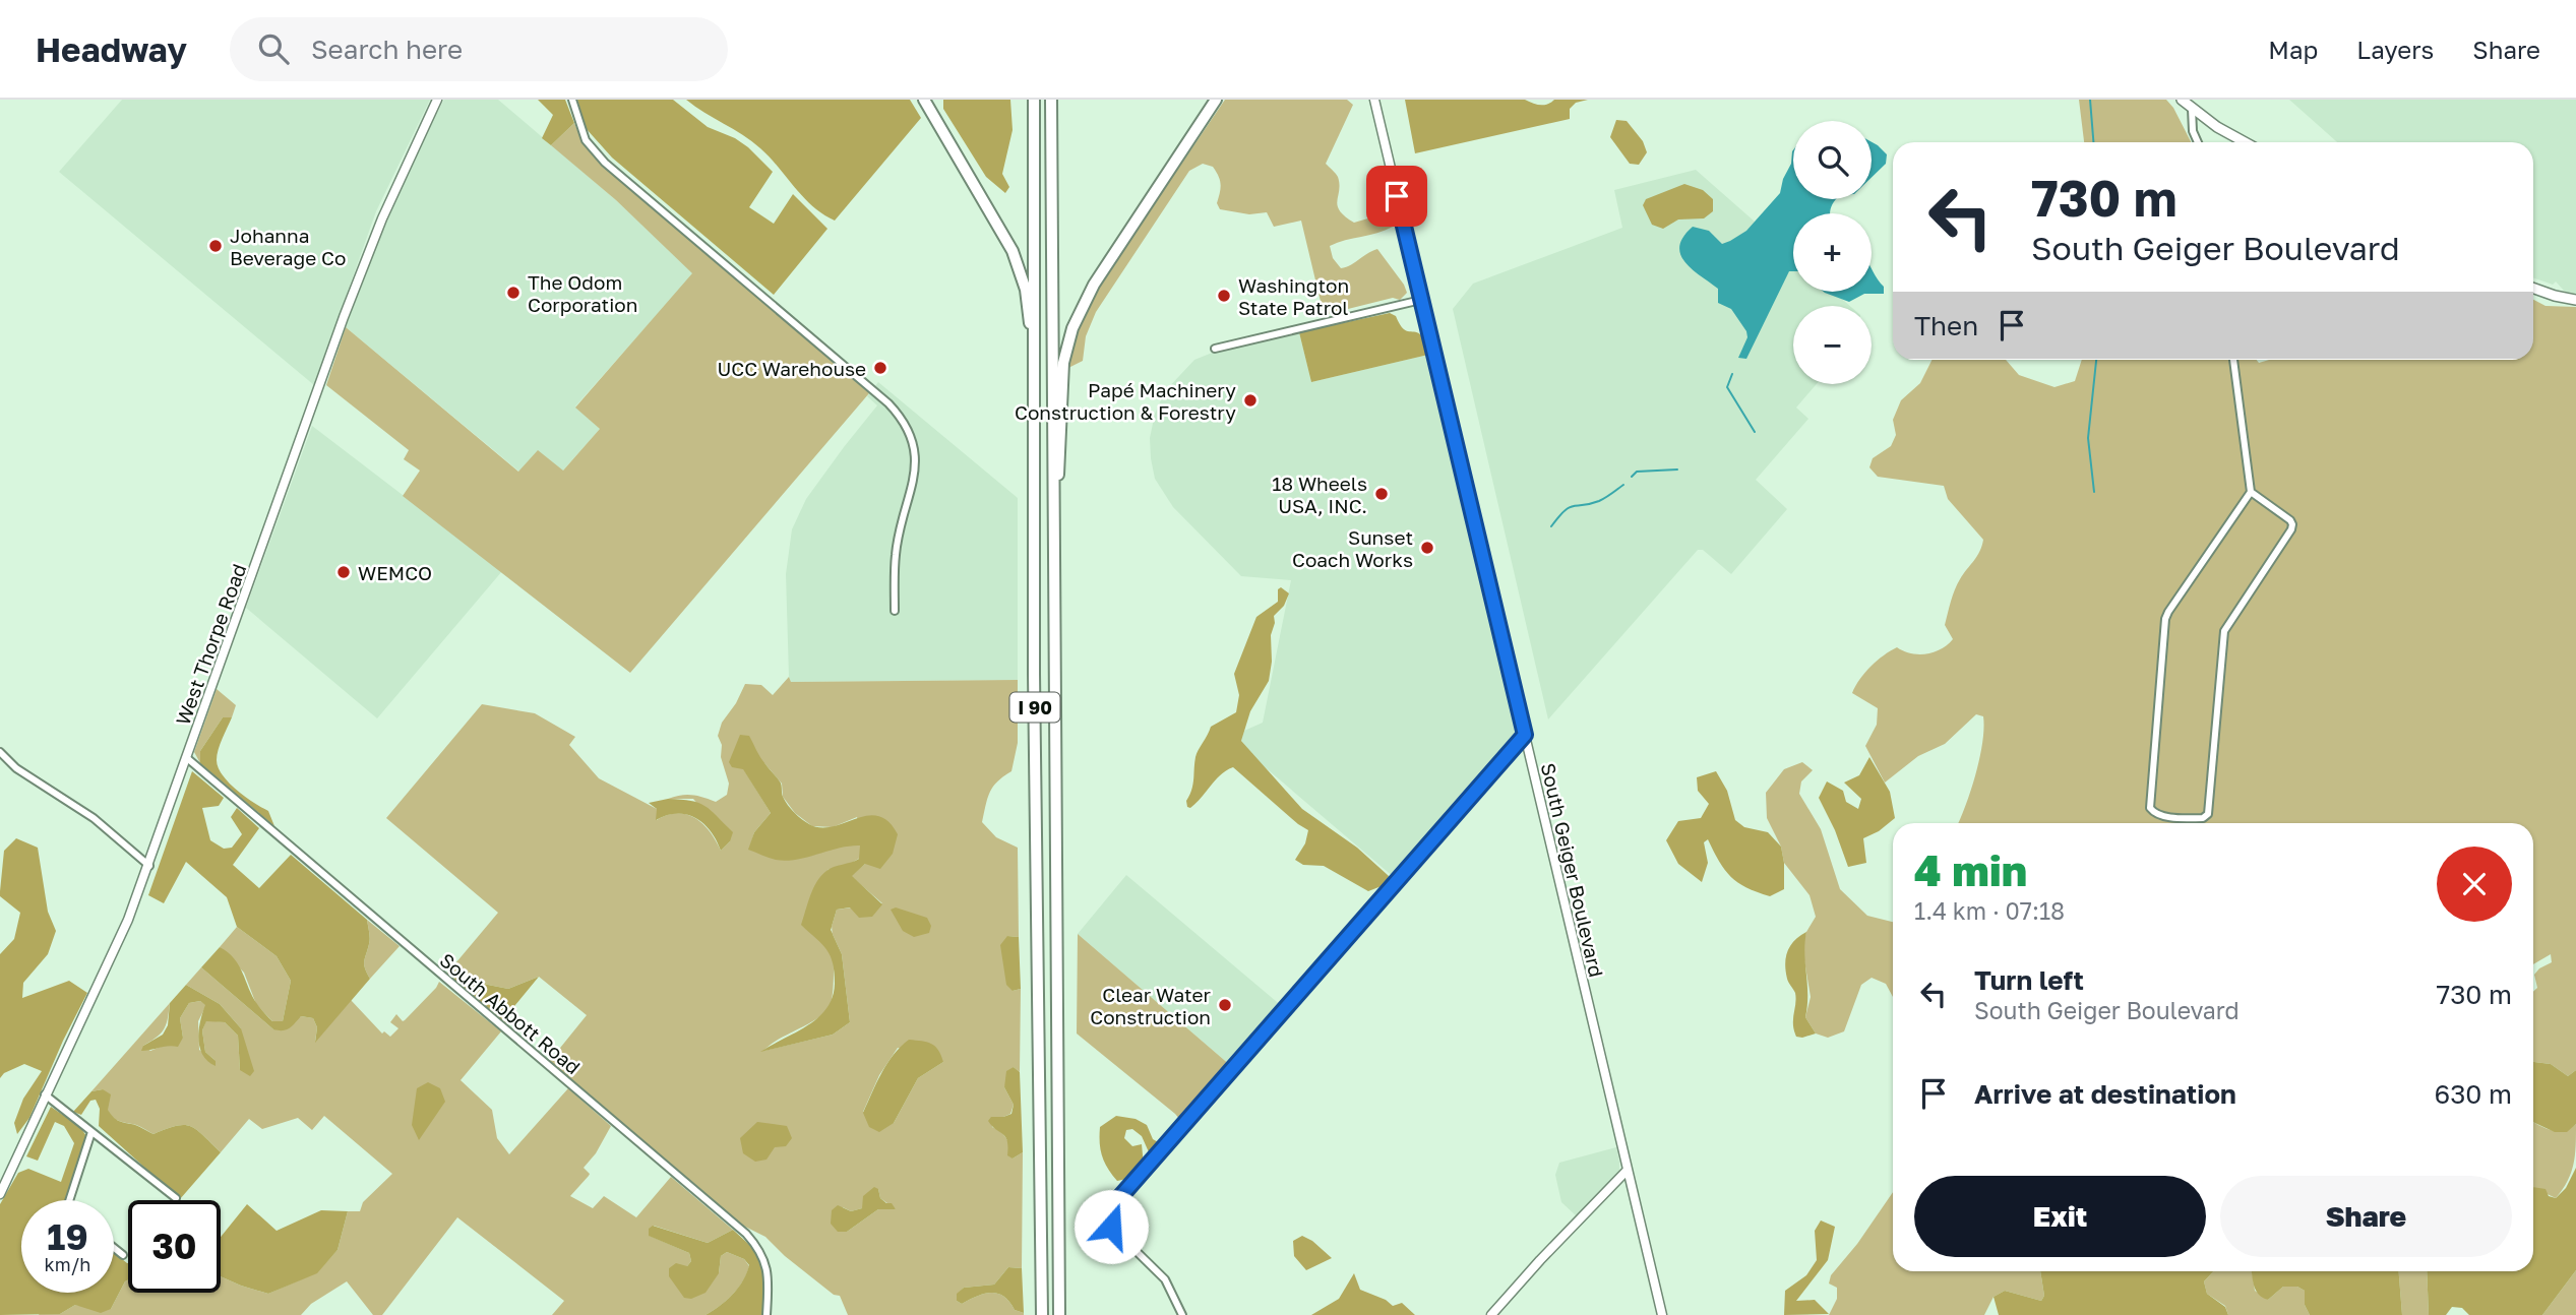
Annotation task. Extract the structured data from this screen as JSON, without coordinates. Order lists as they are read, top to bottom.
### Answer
{
  "streets": {
    "highway": ["I 90"],
    "street": ["West Thorpe Road", "South Geiger Boulevard", "South Abbott Road"]
  },
  "crossings": [
    ["West Thorpe Road", "South Abbott Road"]
  ],
  "places": [
    "Johanna Beverage Co",
    "The Odom Corporation",
    "Washington State Patrol",
    "UCC Warehouse",
    "Papé Machinery Construction & Forestry",
    "18 Wheels USA, INC.",
    "Sunset Coach Works",
    "WEMCO",
    "Clear Water Construction"
  ],
  "page": {
    "header": "Headway",
    "search": "Search here",
    "nav": ["Map", "Layers", "Share"],
    "map_buttons": ["+", "−"],
    "turn": ["730 m", "South Geiger Boulevard"],
    "then": "Then",
    "heading": ["4 min", "1.4 km · 07:18"],
    "list": [
      {
        "name": "Turn left",
        "note": "South Geiger Boulevard",
        "value": "730 m"
      },
      {
        "name": "Arrive at destination",
        "value": "630 m"
      }
    ],
    "buttons": ["Exit", "Share"],
    "speed": "19 km/h",
    "limit": "30"
  }
}
